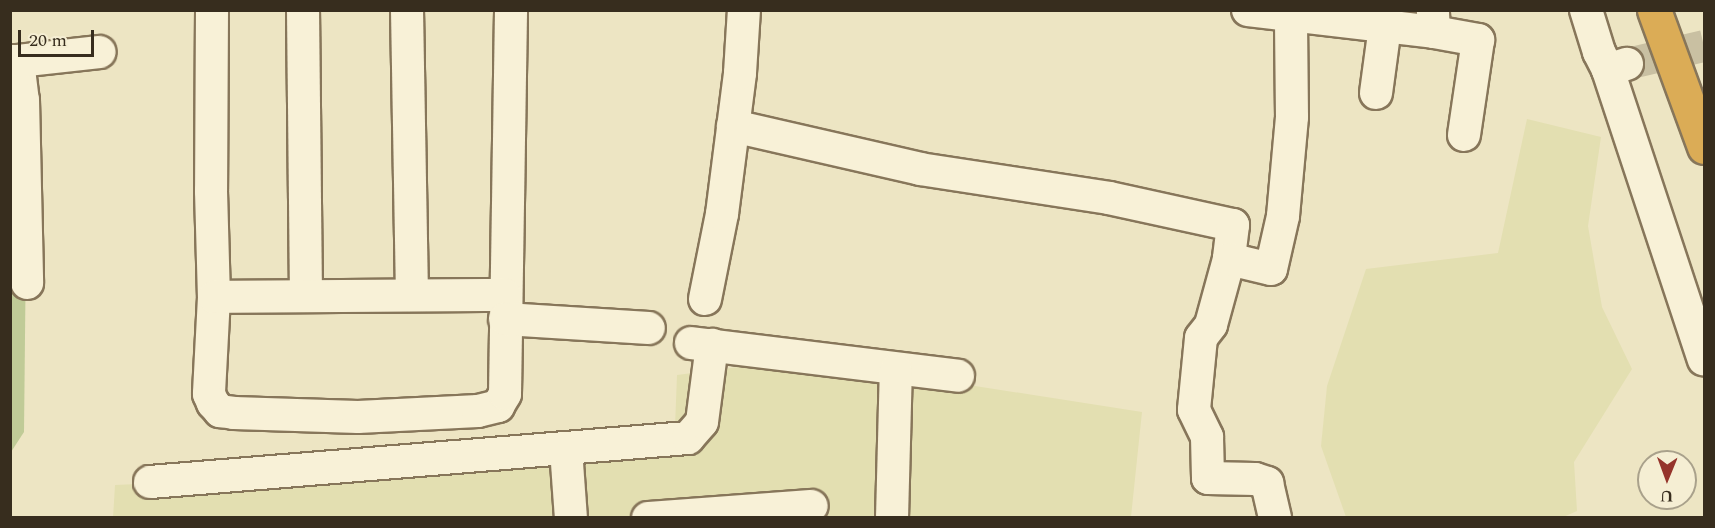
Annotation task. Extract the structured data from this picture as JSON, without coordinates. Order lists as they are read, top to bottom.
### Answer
{
  "scale_bar": "20 m",
  "north": "bottom"
}
